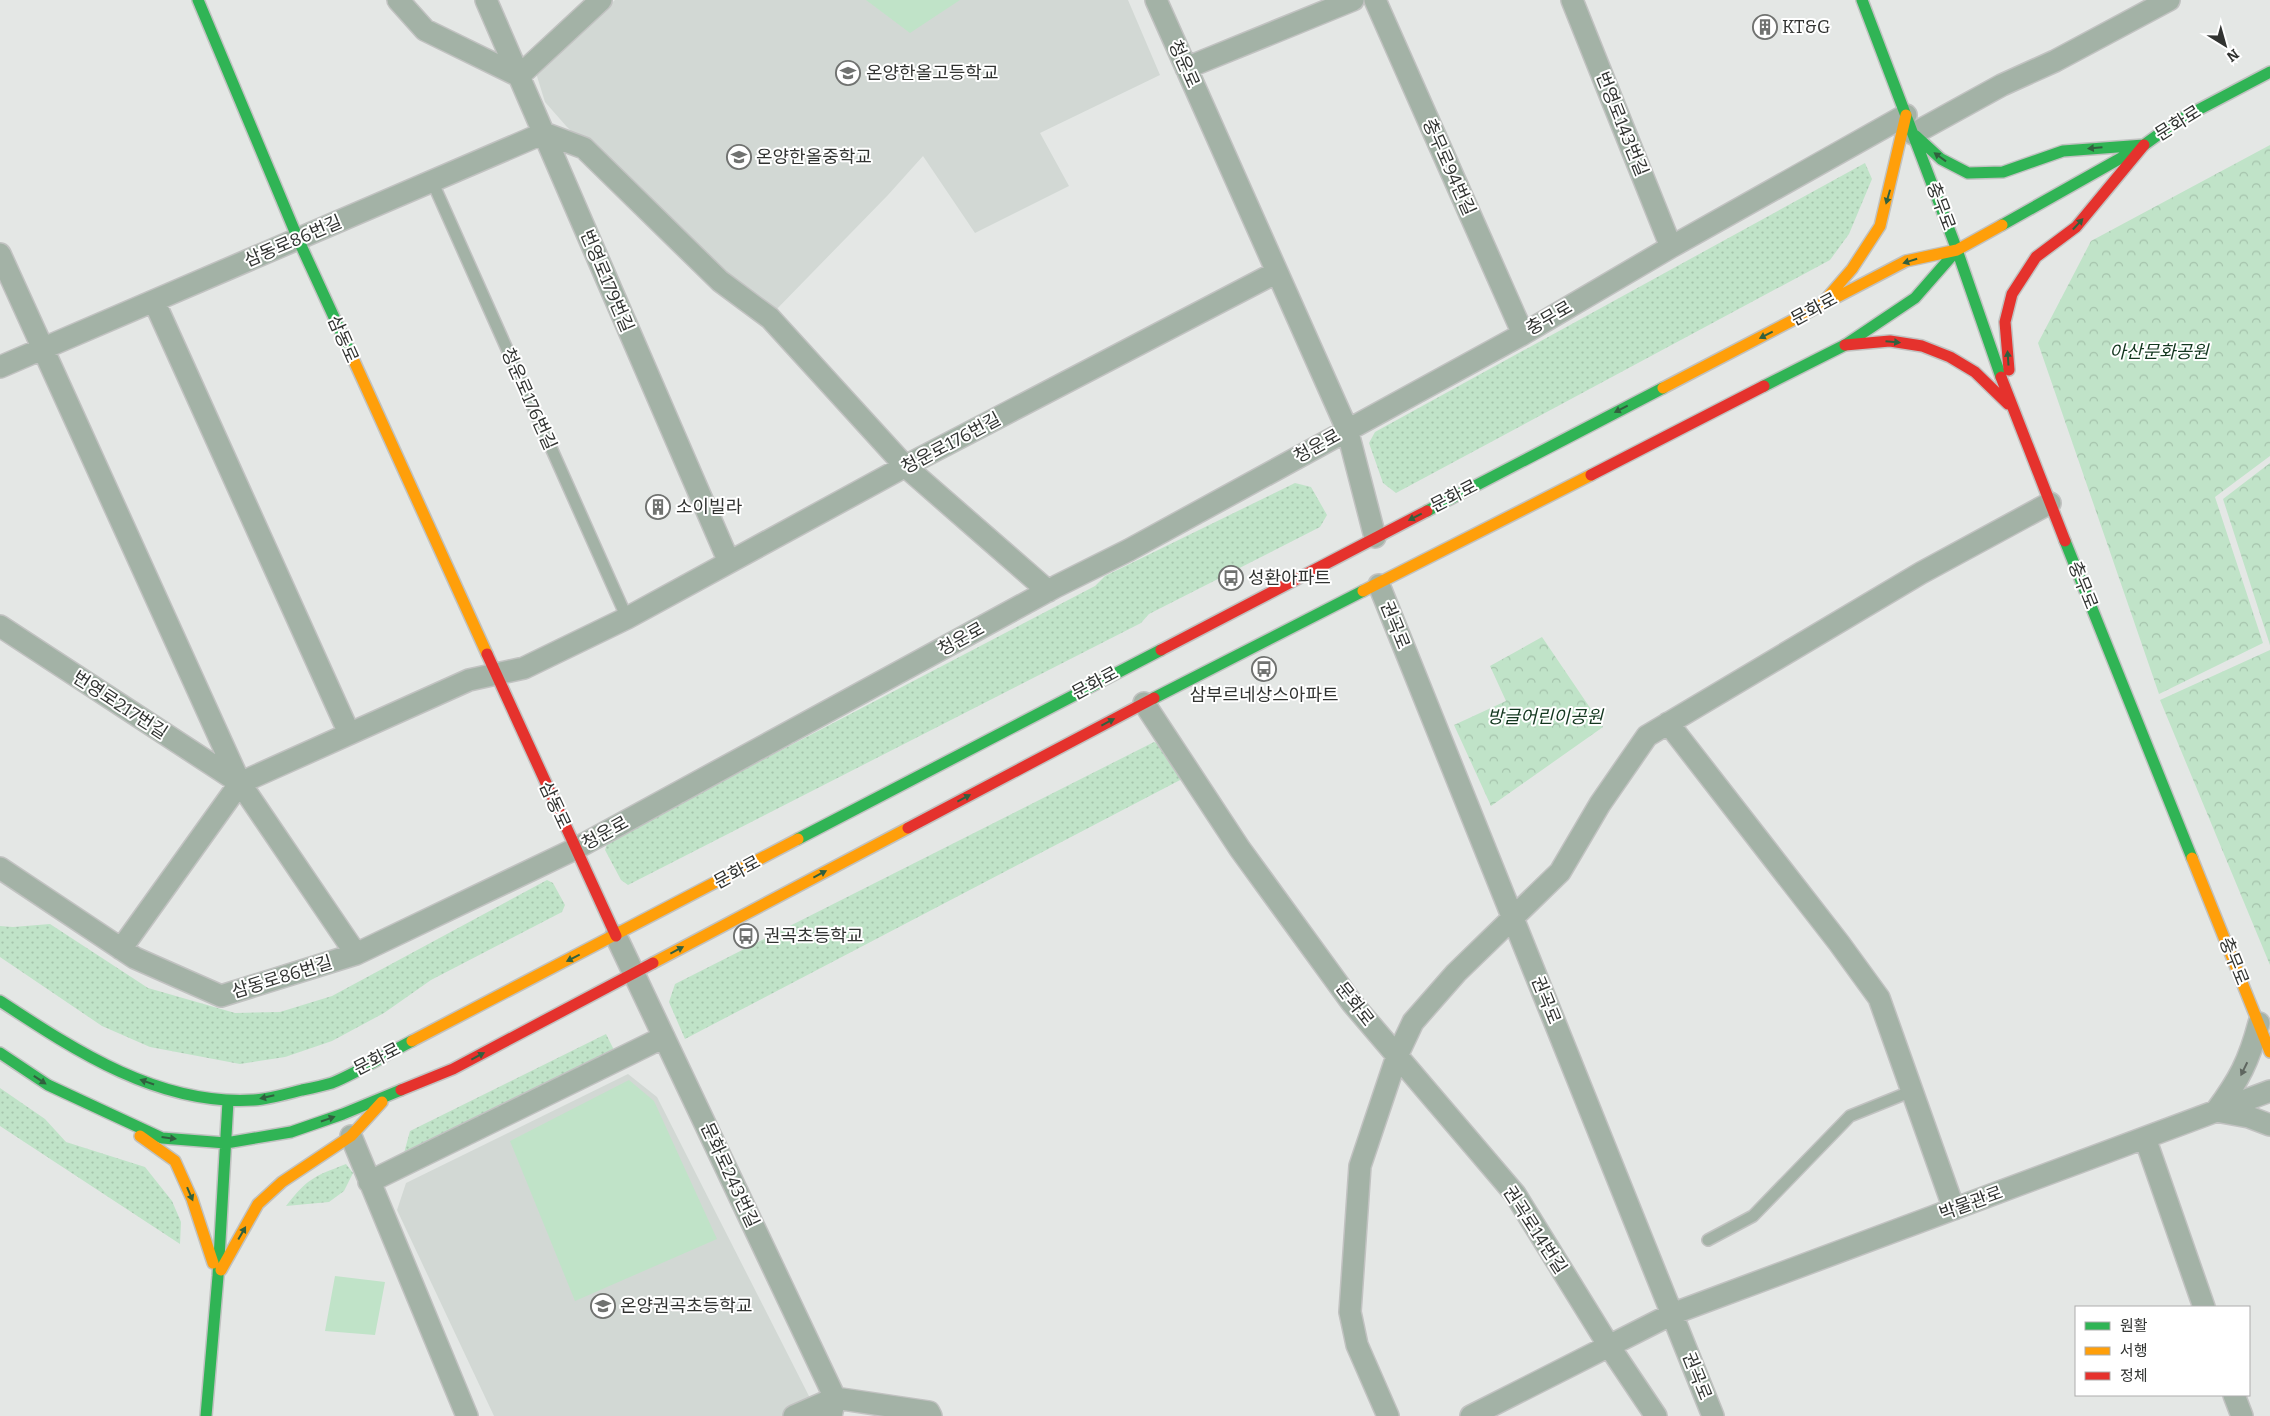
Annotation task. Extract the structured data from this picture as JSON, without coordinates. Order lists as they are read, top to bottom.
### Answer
{
  "streets": {
    "main road": ["문화로", "충무로", "삼동로"],
    "street": [
      "청운로",
      "번영로143번길",
      "충무로94번길",
      "삼동로86번길",
      "번영로179번길",
      "청운로176번길",
      "권곡로",
      "번영로217번길",
      "문화로243번길",
      "박물관로",
      "권곡로14번길"
    ]
  },
  "crossings": [
    ["청운로", "문화로"],
    ["청운로", "충무로"],
    ["청운로", "삼동로86번길"],
    ["청운로", "삼동로"],
    ["청운로", "청운로176번길"],
    ["문화로", "충무로"],
    ["문화로", "삼동로"],
    ["문화로", "권곡로"],
    ["문화로", "문화로243번길"],
    ["문화로", "권곡로14번길"],
    ["번영로143번길", "충무로"],
    ["충무로94번길", "충무로"],
    ["삼동로86번길", "번영로179번길"],
    ["삼동로86번길", "삼동로"],
    ["삼동로86번길", "청운로176번길"],
    ["번영로179번길", "청운로176번길"],
    ["삼동로", "청운로176번길"],
    ["삼동로", "문화로243번길"],
    ["권곡로", "박물관로"],
    ["박물관로", "권곡로14번길"]
  ],
  "parks": ["아산문화공원", "방글어린이공원"],
  "places": {
    "building": ["KT&G", "소이빌라"],
    "school or university": ["온양한올고등학교", "온양한올중학교", "온양권곡초등학교"],
    "bus stop": ["성환아파트", "삼부르네상스아파트", "권곡초등학교"]
  },
  "legend": ["원활", "서행", "정체"],
  "north": "bottom right"
}
